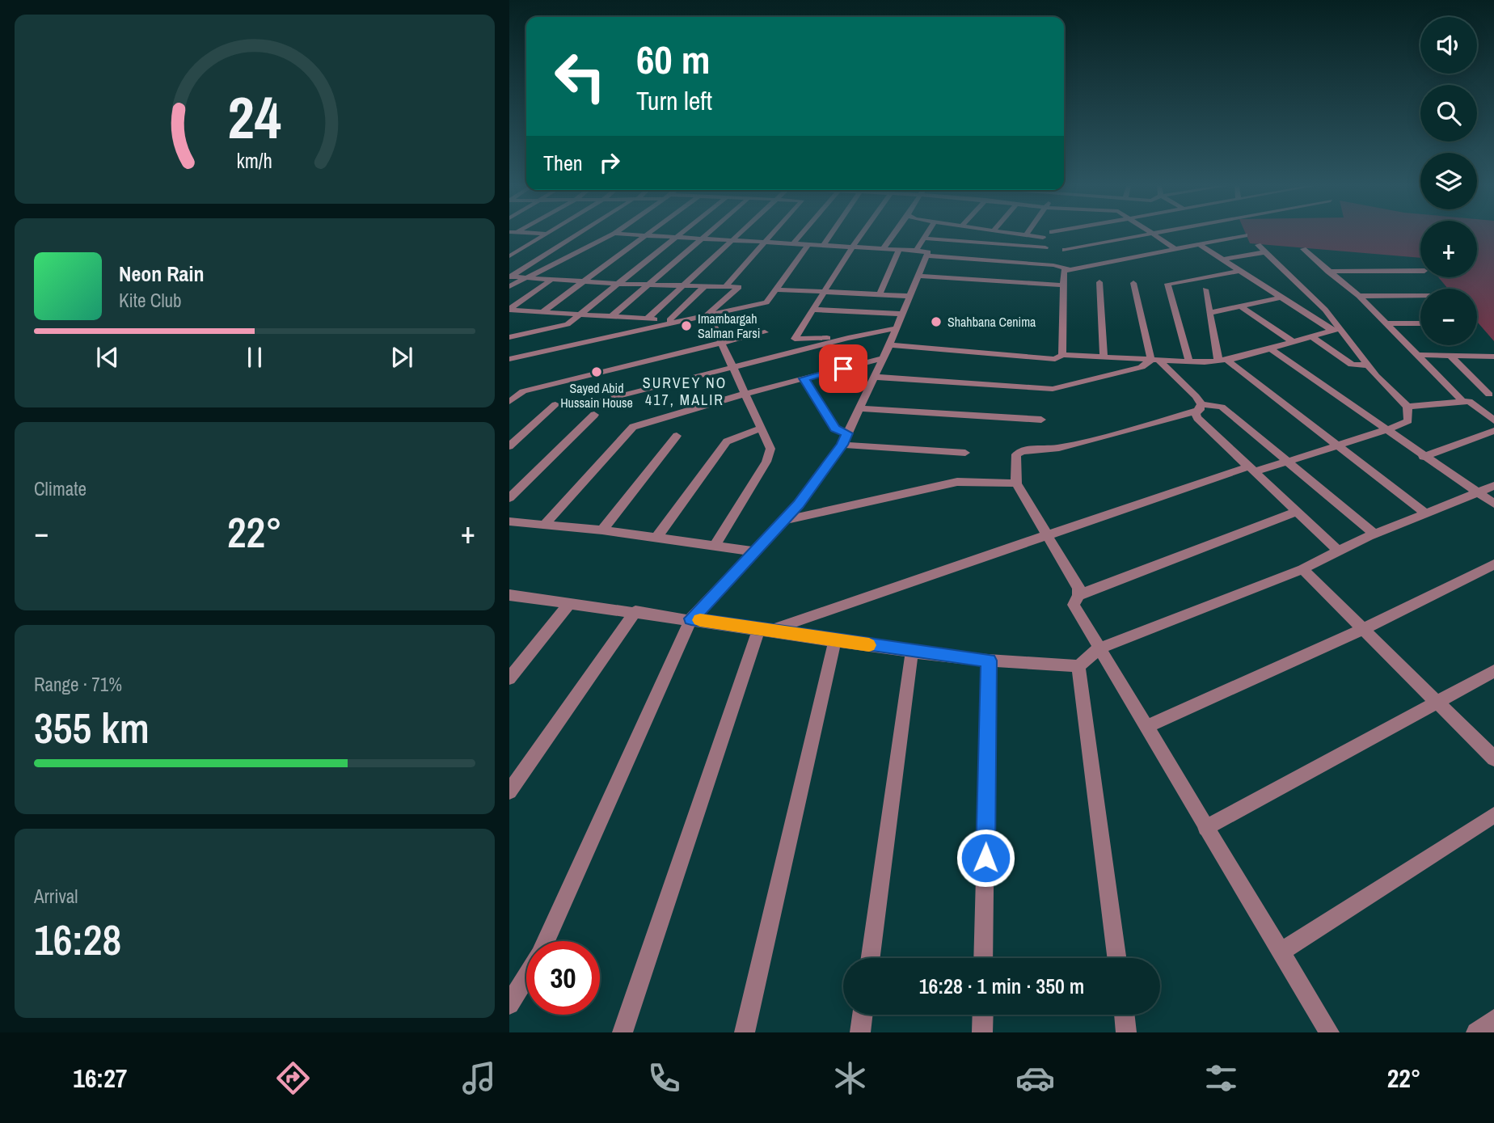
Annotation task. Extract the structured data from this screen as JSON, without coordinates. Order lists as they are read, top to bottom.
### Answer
{
  "districts": ["SURVEY NO 417, MALIR"],
  "places": ["Shahbana Cenima", "Imambargah Salman Farsi", "Sayed Abid Hussain House"],
  "page": {
    "map_buttons": ["+", "−"],
    "turn": ["60 m", "Turn left"],
    "then": "Then",
    "song": ["Neon Rain", "Kite Club"],
    "tile": [
      "Climate",
      ["Range · 71%", "355 km"],
      ["Arrival", "16:28"]
    ],
    "heat": ["−", "22°", "+"],
    "limit": "30",
    "trip": "16:28 · 1 min · 350 m",
    "tabs": ["16:27", "22°"],
    "gauge": ["24", "km/h"]
  }
}
